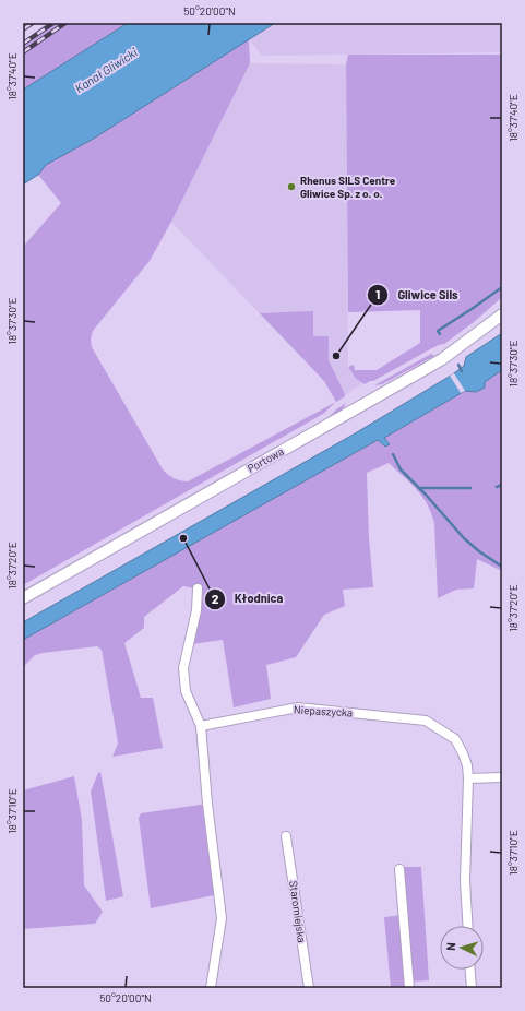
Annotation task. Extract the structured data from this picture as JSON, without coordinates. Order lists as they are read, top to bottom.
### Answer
{
  "streets": {
    "street": ["Portowa", "Niepaszycka", "Staromiejska"]
  },
  "water": ["Kanał Gliwicki"],
  "places": ["Rhenus SILS Centre Gliwice Sp. z o. o.", "Gliwice Sils", "Kłodnica"],
  "north": "left",
  "coordinates": [
    "50°20'00\"N",
    "18°37'40\"E",
    "18°37'30\"E",
    "18°37'20\"E",
    "18°37'10\"E"
  ]
}
